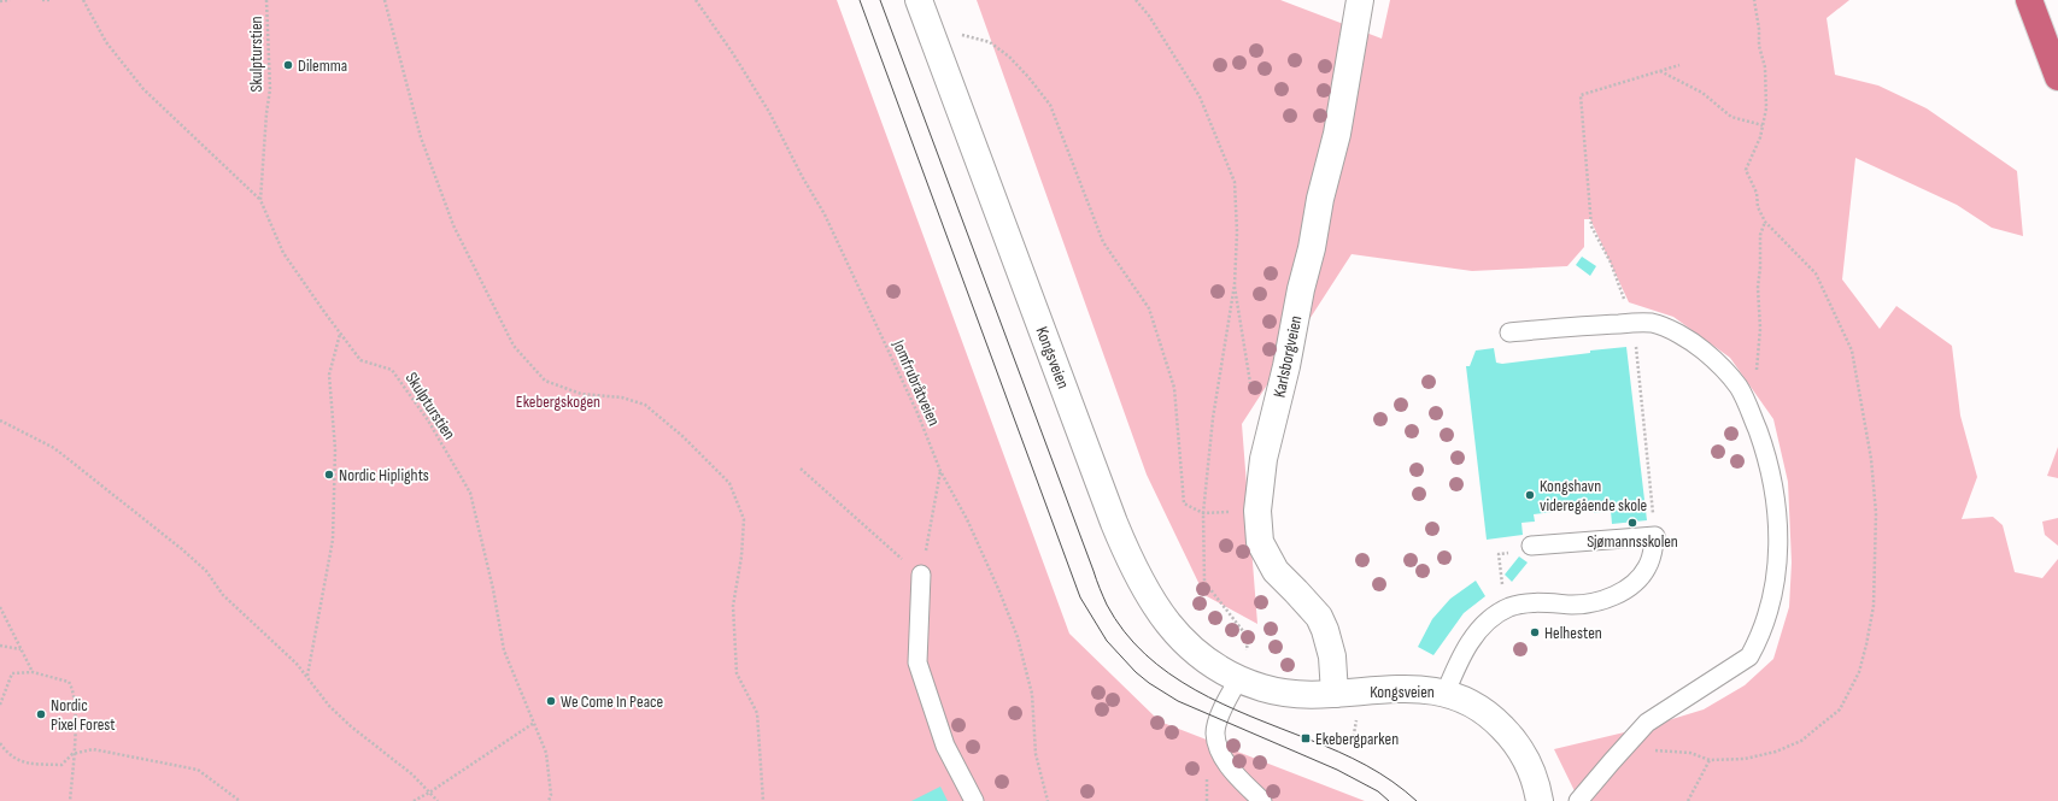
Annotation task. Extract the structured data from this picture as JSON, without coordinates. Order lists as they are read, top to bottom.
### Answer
{
  "streets": {
    "main road": ["Karlsborgveien", "Kongsveien"],
    "path": ["Skulpturstien", "Jomfrubråtveien"]
  },
  "crossings": [
    ["Karlsborgveien", "Kongsveien"]
  ],
  "parks": ["Ekebergskogen"],
  "places": {
    "other": [
      "Dilemma",
      "Nordic Hiplights",
      "Kongshavn videregående skole",
      "Sjømannsskolen",
      "Helhesten",
      "We Come In Peace",
      "Nordic Pixel Forest"
    ],
    "transit": ["Ekebergparken"]
  }
}
